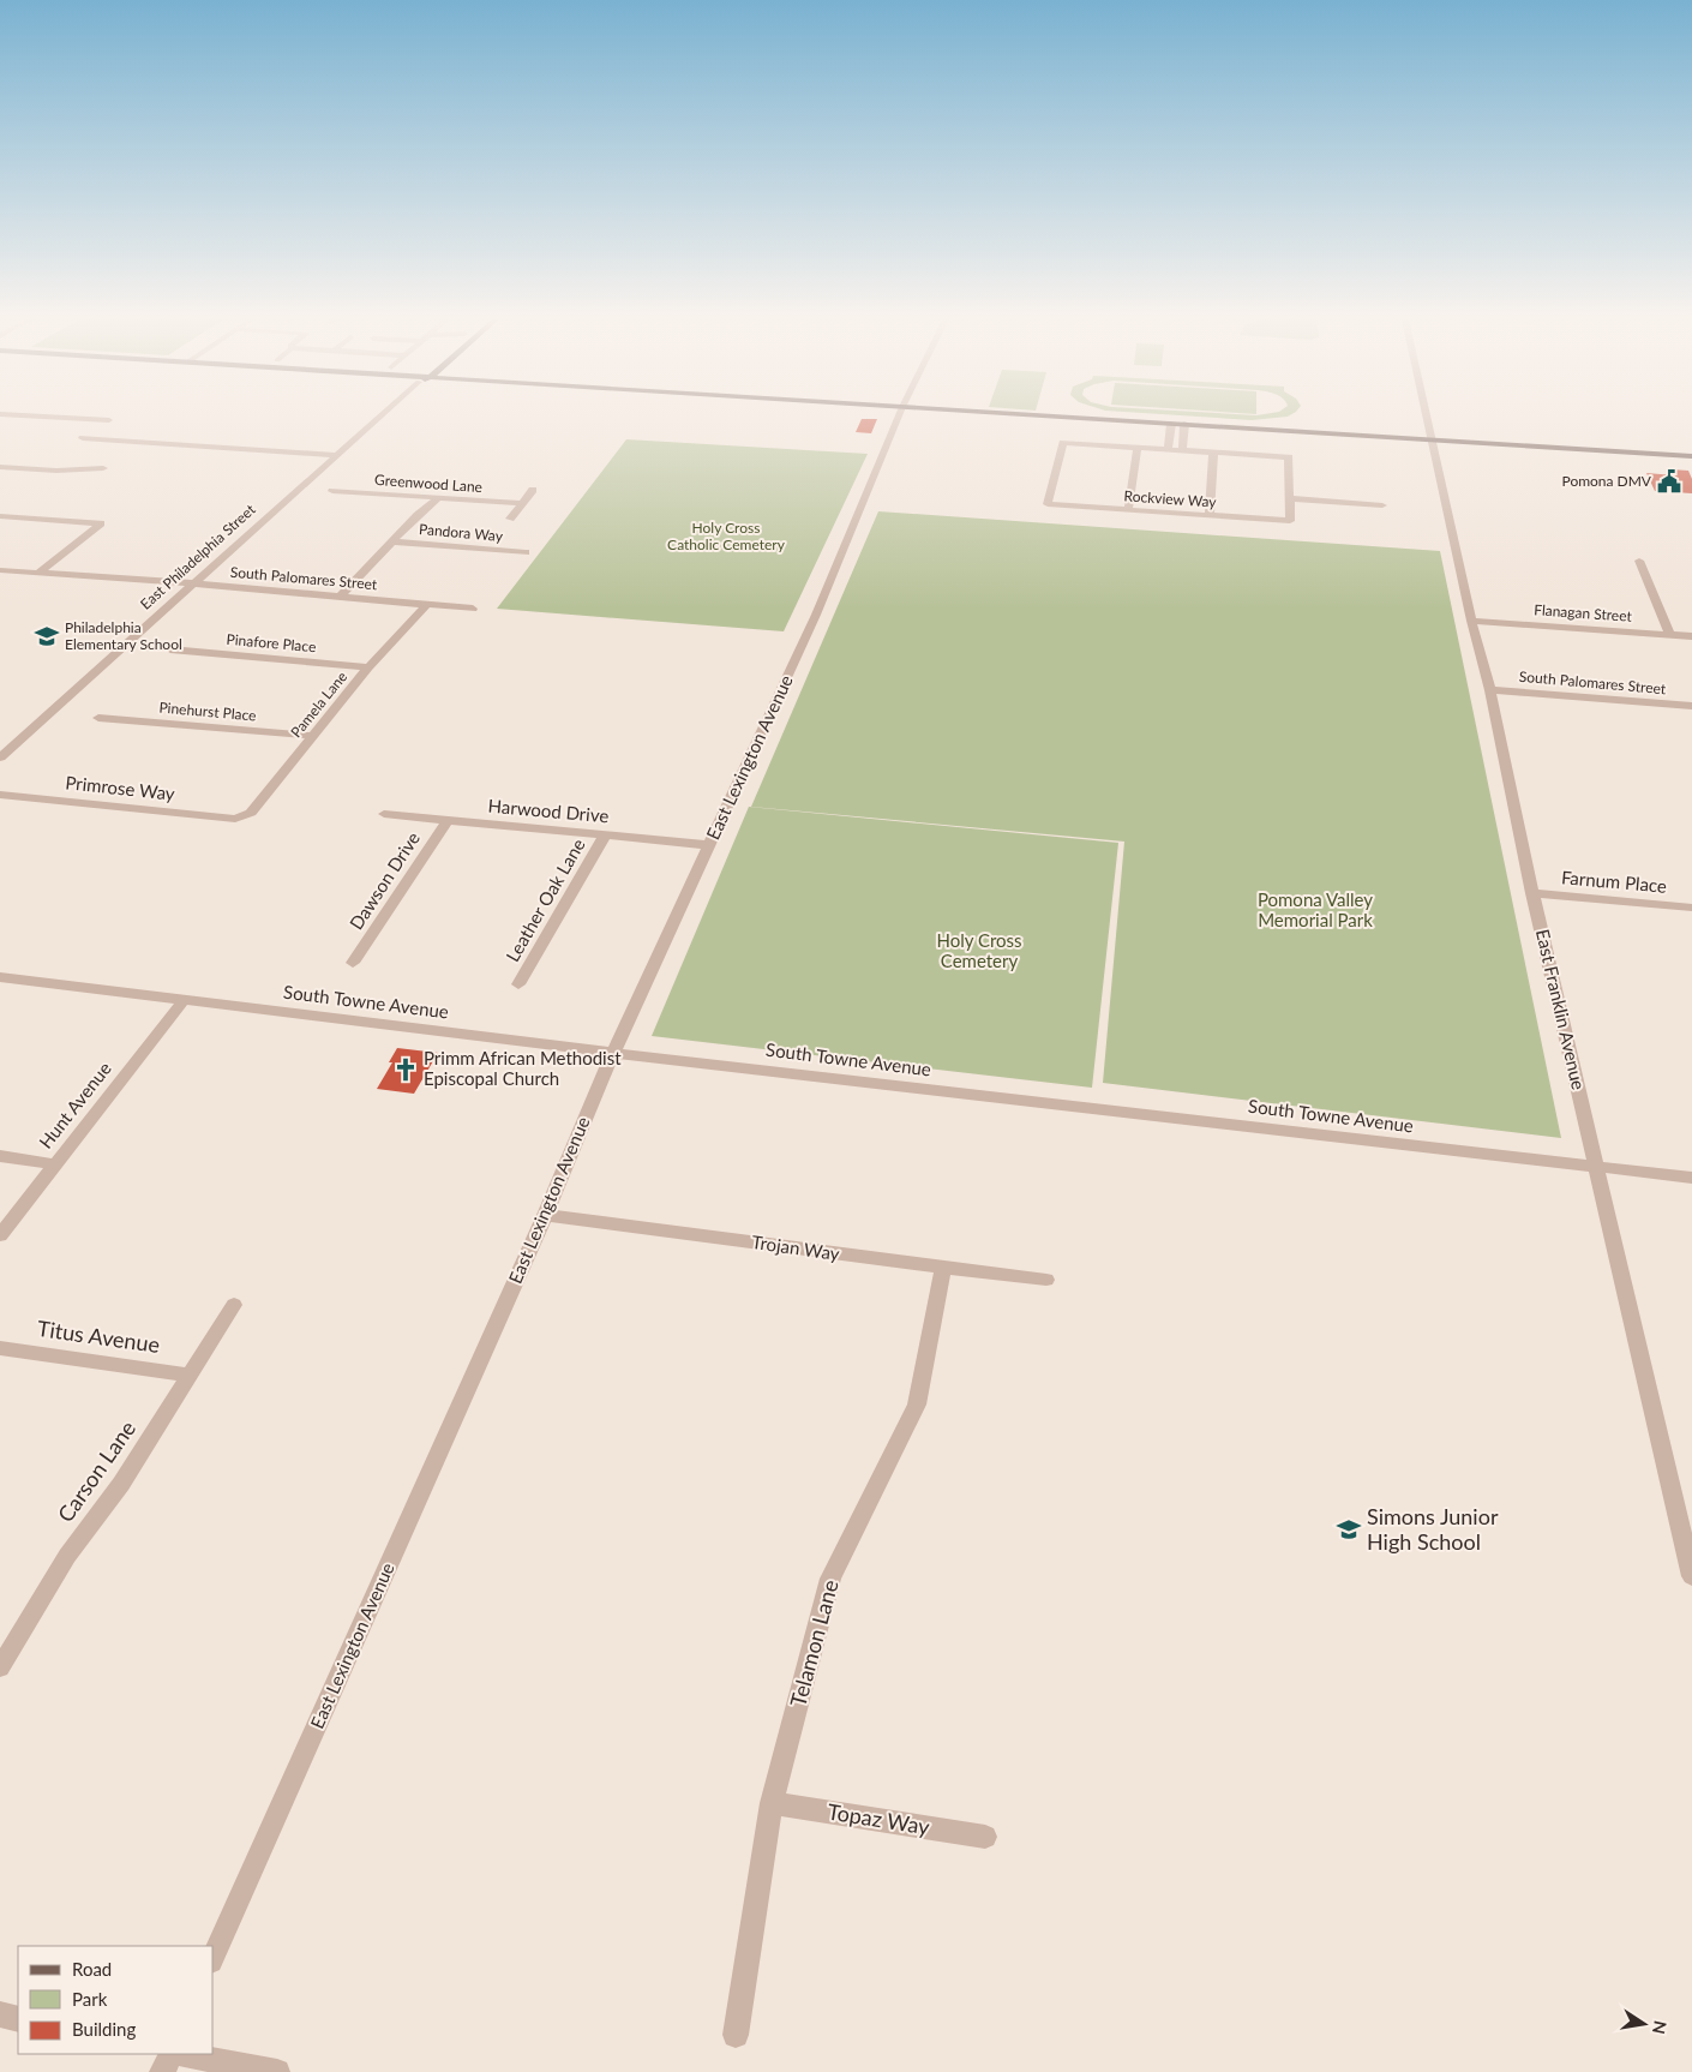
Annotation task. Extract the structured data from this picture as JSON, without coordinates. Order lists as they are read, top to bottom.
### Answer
{
  "streets": {
    "street": [
      "Greenwood Lane",
      "Rockview Way",
      "Pandora Way",
      "East Philadelphia Street",
      "South Palomares Street",
      "Flanagan Street",
      "Pinafore Place",
      "Pamela Lane",
      "Pinehurst Place",
      "East Lexington Avenue",
      "Primrose Way",
      "Harwood Drive",
      "Dawson Drive",
      "Farnum Place",
      "Leather Oak Lane",
      "South Towne Avenue",
      "East Franklin Avenue",
      "Hunt Avenue",
      "Trojan Way",
      "Titus Avenue",
      "Carson Lane",
      "Telamon Lane",
      "Topaz Way"
    ]
  },
  "crossings": [
    ["East Philadelphia Street", "South Palomares Street"],
    ["South Palomares Street", "Pamela Lane"],
    ["South Palomares Street", "East Franklin Avenue"],
    ["Flanagan Street", "East Franklin Avenue"],
    ["Pinafore Place", "Pamela Lane"],
    ["Pamela Lane", "Pinehurst Place"],
    ["Pamela Lane", "Primrose Way"],
    ["East Lexington Avenue", "Harwood Drive"],
    ["East Lexington Avenue", "South Towne Avenue"],
    ["East Lexington Avenue", "Trojan Way"],
    ["Harwood Drive", "Dawson Drive"],
    ["Harwood Drive", "Leather Oak Lane"],
    ["Farnum Place", "East Franklin Avenue"],
    ["South Towne Avenue", "East Franklin Avenue"],
    ["South Towne Avenue", "Hunt Avenue"],
    ["Trojan Way", "Telamon Lane"],
    ["Titus Avenue", "Carson Lane"],
    ["Telamon Lane", "Topaz Way"]
  ],
  "parks": ["Holy Cross Catholic Cemetery", "Pomona Valley Memorial Park", "Holy Cross Cemetery"],
  "places": {
    "public building": ["Pomona DMV"],
    "school or university": ["Philadelphia Elementary School", "Simons Junior High School"],
    "church": ["Primm African Methodist Episcopal Church"]
  },
  "legend": ["Road", "Park", "Building"],
  "north": "right"
}
